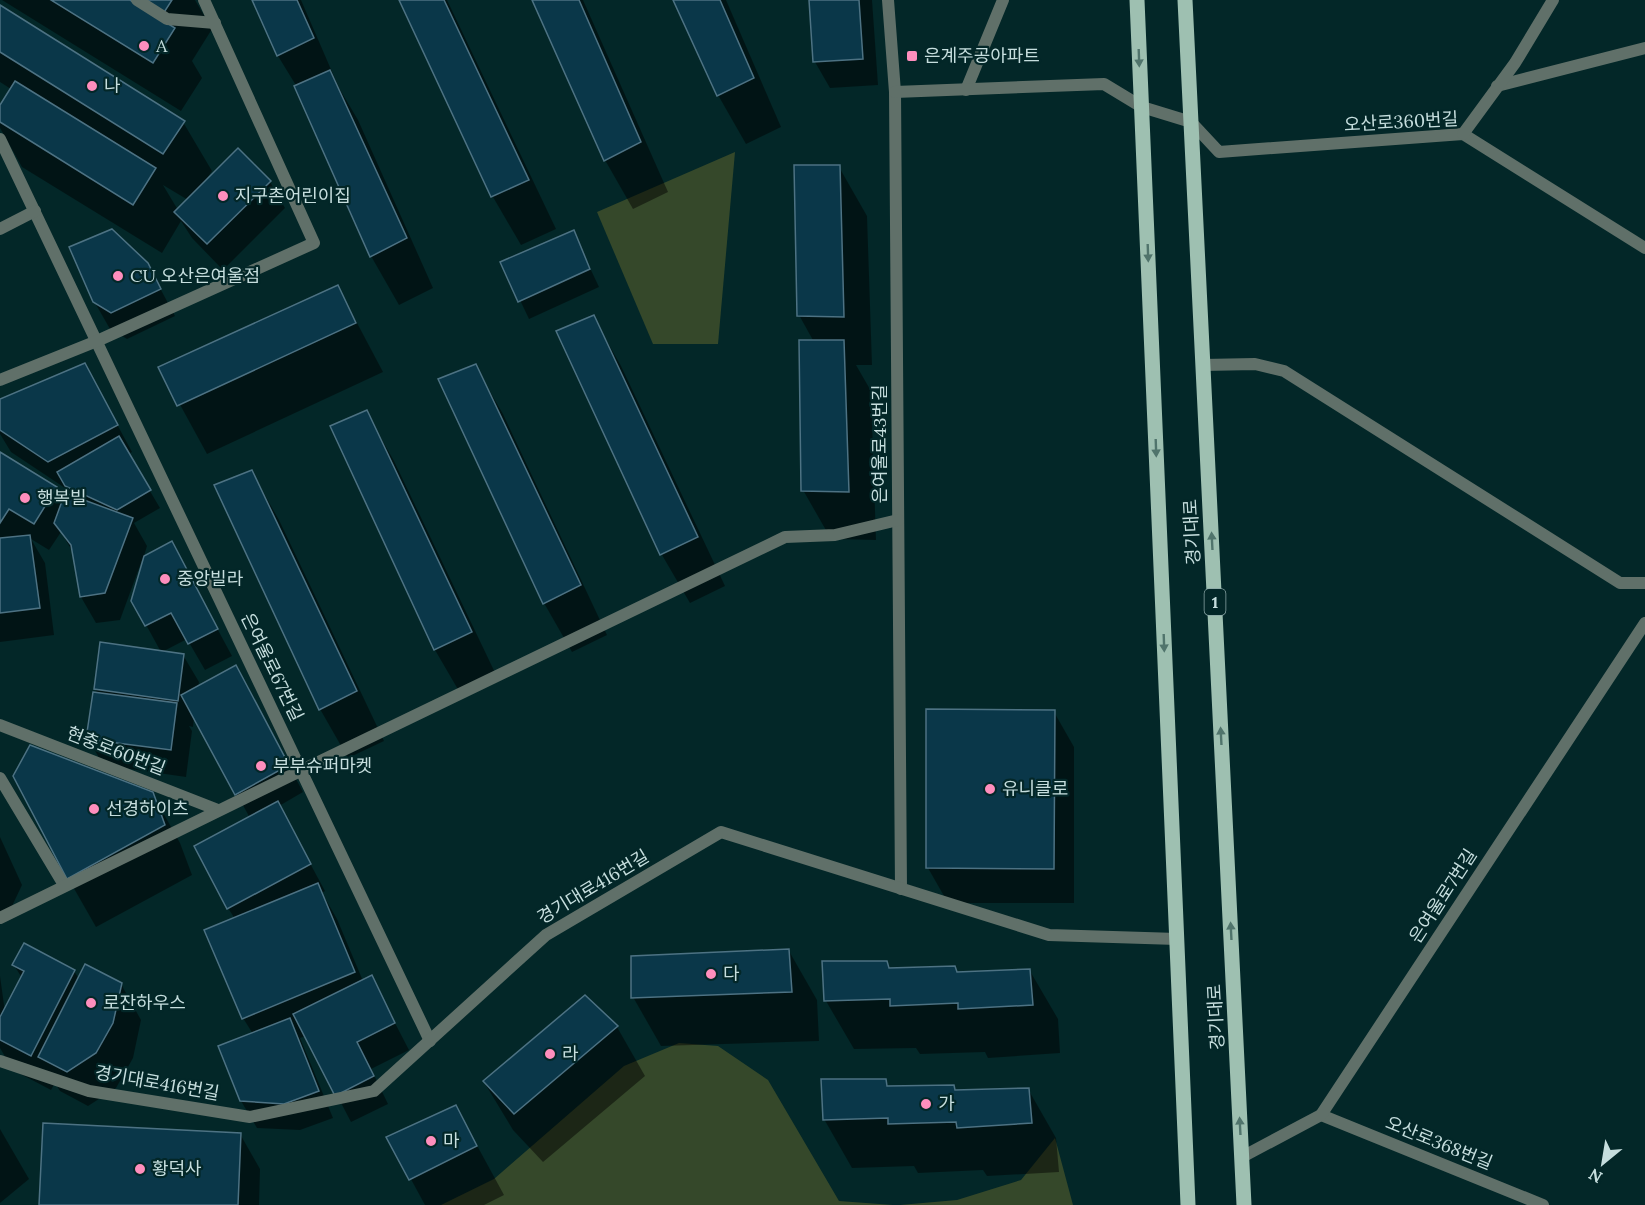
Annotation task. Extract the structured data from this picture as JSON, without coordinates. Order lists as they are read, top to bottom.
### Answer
{
  "streets": {
    "main road": ["경기대로", "1"],
    "street": [
      "오산로360번길",
      "은여울로43번길",
      "은여울로67번길",
      "현충로60번길",
      "경기대로416번길",
      "은여울로7번길",
      "오산로368번길"
    ]
  },
  "crossings": [
    ["오산로360번길", "은여울로43번길"],
    ["오산로360번길", "경기대로"],
    ["은여울로43번길", "경기대로416번길"],
    ["경기대로", "경기대로416번길"],
    ["경기대로", "은여울로7번길"],
    ["은여울로67번길", "경기대로416번길"],
    ["은여울로7번길", "오산로368번길"]
  ],
  "places": {
    "other": [
      "A",
      "나",
      "지구촌어린이집",
      "CU 오산은여울점",
      "행복빌",
      "중앙빌라",
      "부부슈퍼마켓",
      "유니클로",
      "선경하이츠",
      "다",
      "로잔하우스",
      "라",
      "가",
      "마",
      "황덕사"
    ],
    "transit": ["은계주공아파트"]
  },
  "north": "bottom left"
}
